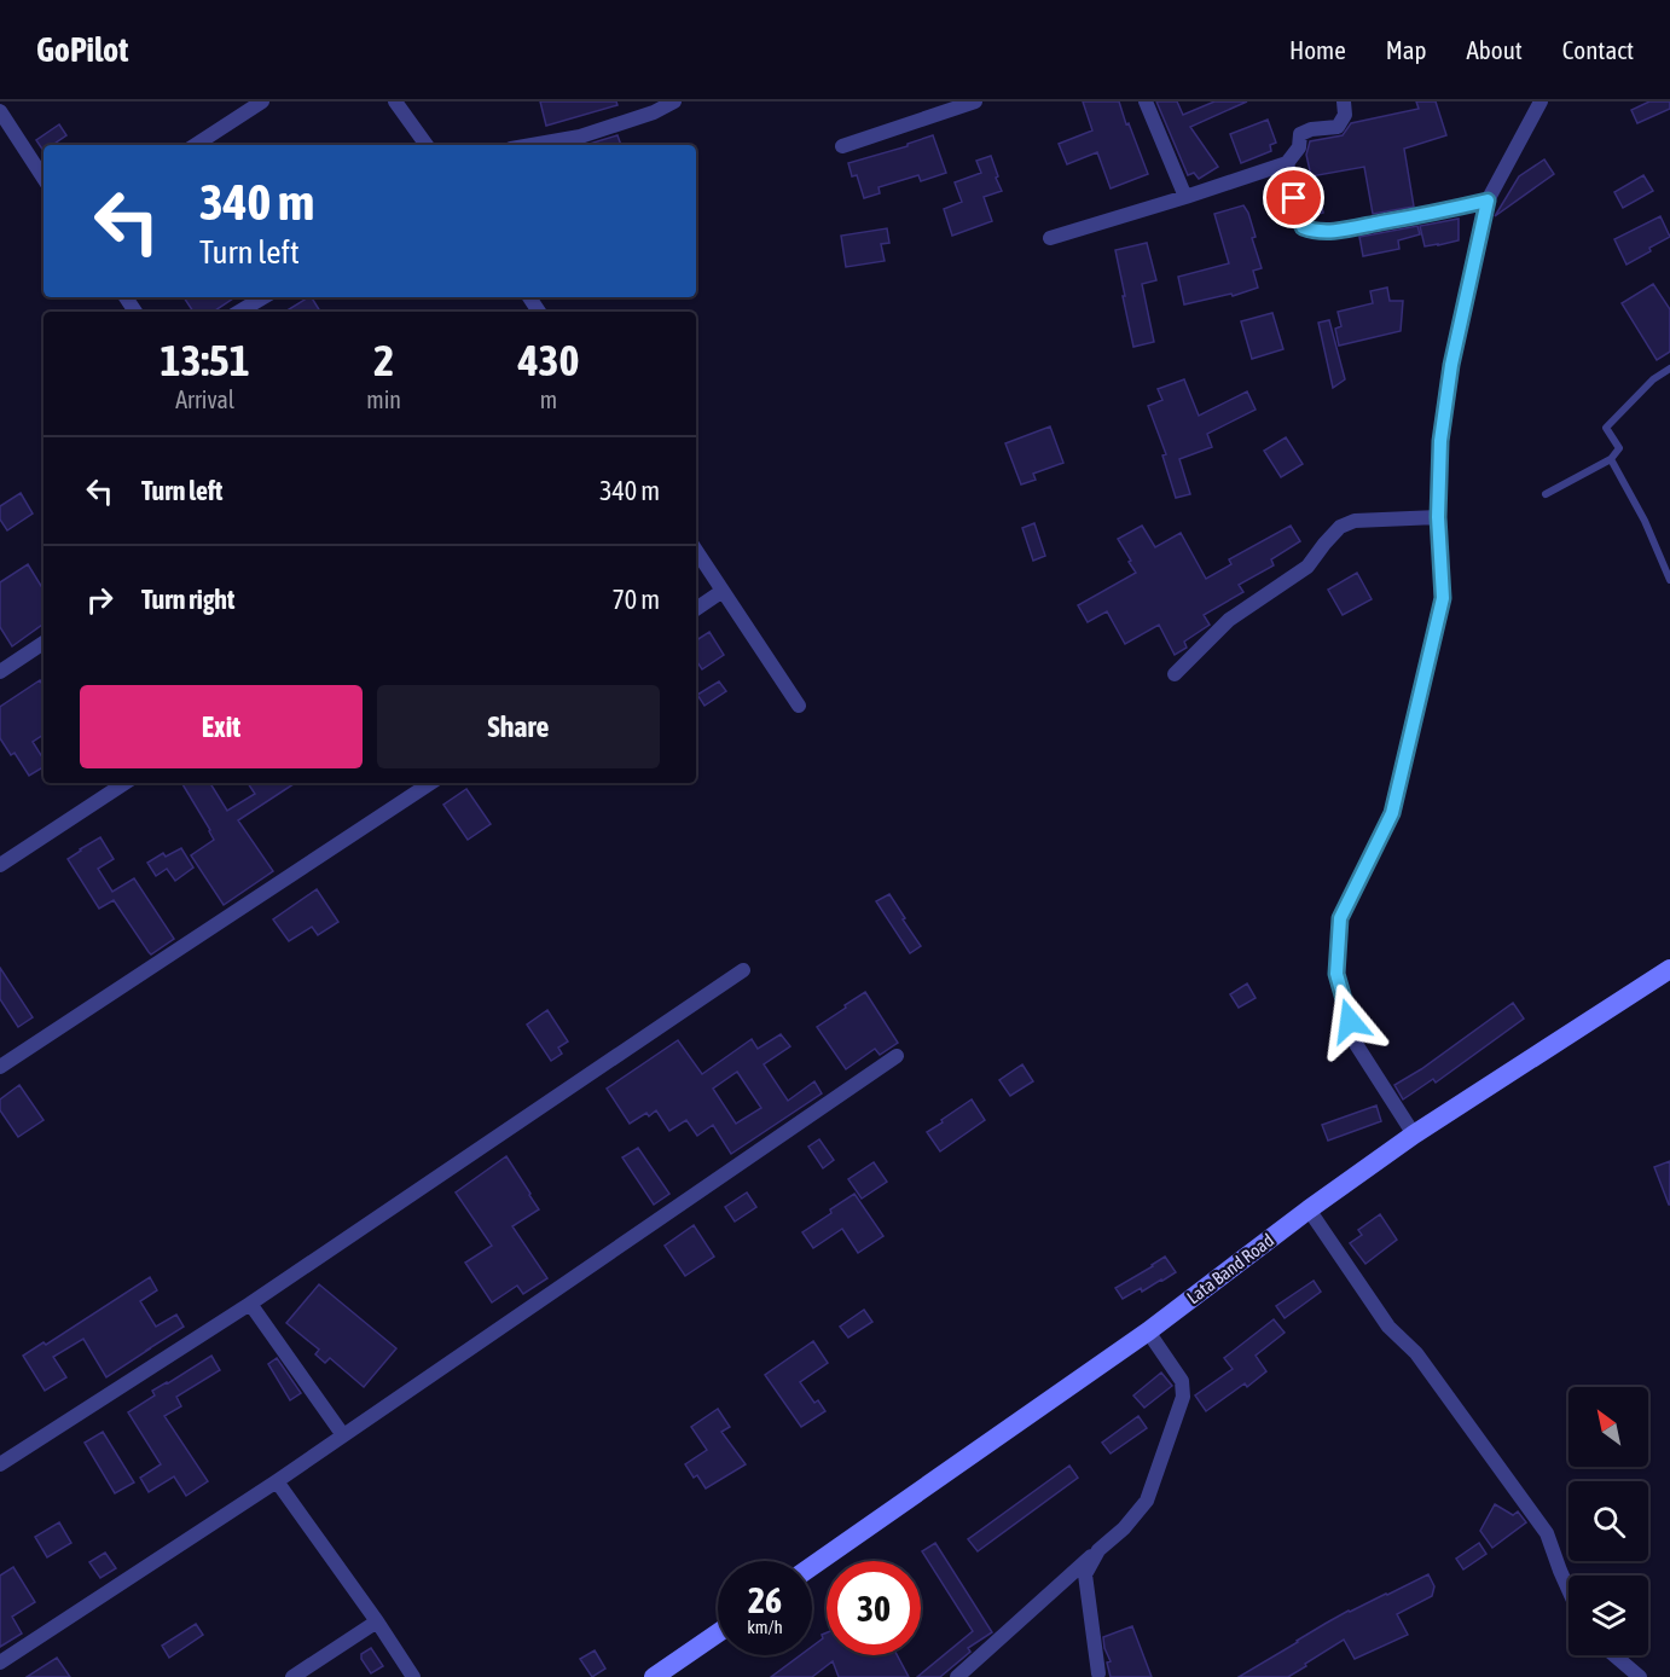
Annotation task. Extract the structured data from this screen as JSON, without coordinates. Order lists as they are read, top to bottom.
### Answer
{
  "streets": {
    "main road": ["Lata Band Road"]
  },
  "north": "top left",
  "page": {
    "header": "GoPilot",
    "nav": [
      "Home",
      "Map",
      "About",
      "Contact"
    ],
    "turn": ["340 m", "Turn left"],
    "eta": [
      "13:51",
      "Arrival",
      "2",
      "min",
      "430",
      "m"
    ],
    "list": [
      {
        "name": "Turn left",
        "value": "340 m"
      },
      {
        "name": "Turn right",
        "value": "70 m"
      }
    ],
    "buttons": ["Exit", "Share"],
    "speed": "26 km/h",
    "limit": "30"
  }
}
